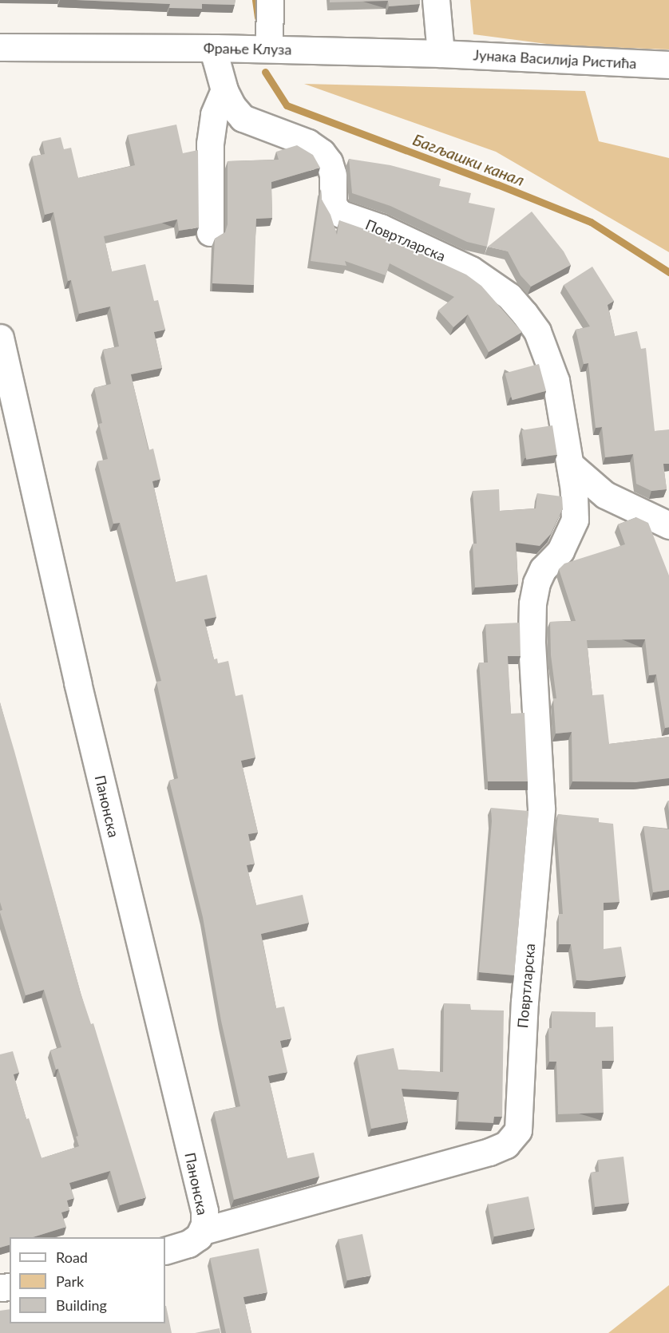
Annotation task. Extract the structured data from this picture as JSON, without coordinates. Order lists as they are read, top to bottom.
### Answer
{
  "streets": {
    "street": [
      "Фрање Клуза",
      "Јунака Василија Ристића",
      "Повртларска",
      "Панонска"
    ]
  },
  "crossings": [
    ["Фрање Клуза", "Јунака Василија Ристића"],
    ["Фрање Клуза", "Повртларска"],
    ["Повртларска", "Панонска"]
  ],
  "water": ["Багљашки канал"],
  "legend": ["Road", "Park", "Building"]
}
